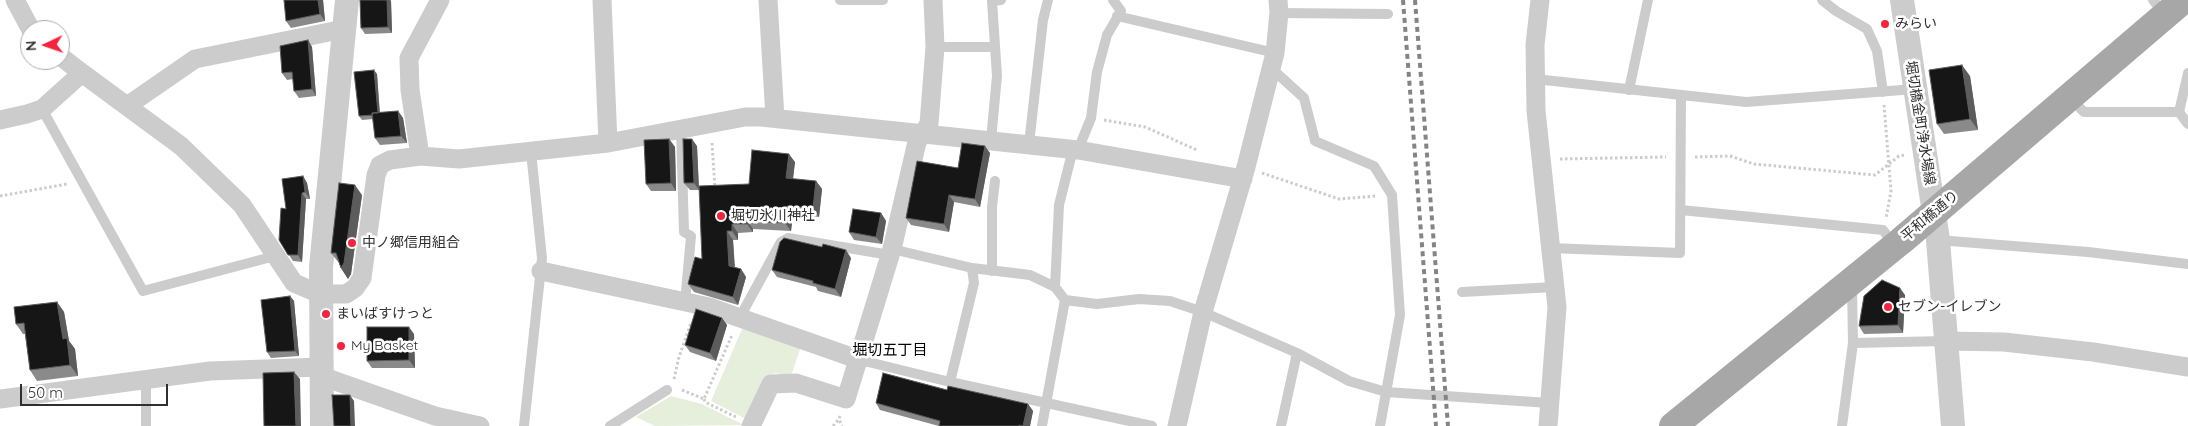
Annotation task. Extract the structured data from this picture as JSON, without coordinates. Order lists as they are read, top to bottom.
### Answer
{
  "streets": {
    "main road": ["平和橋通り"],
    "street": ["堀切橋金町浄水場線"]
  },
  "crossings": [
    ["堀切橋金町浄水場線", "平和橋通り"]
  ],
  "districts": ["堀切五丁目"],
  "places": [
    "みらい",
    "堀切氷川神社",
    "中ノ郷信用組合",
    "セブン-イレブン",
    "まいばすけっと",
    "My Basket"
  ],
  "scale_bar": "50 m",
  "north": "left"
}
